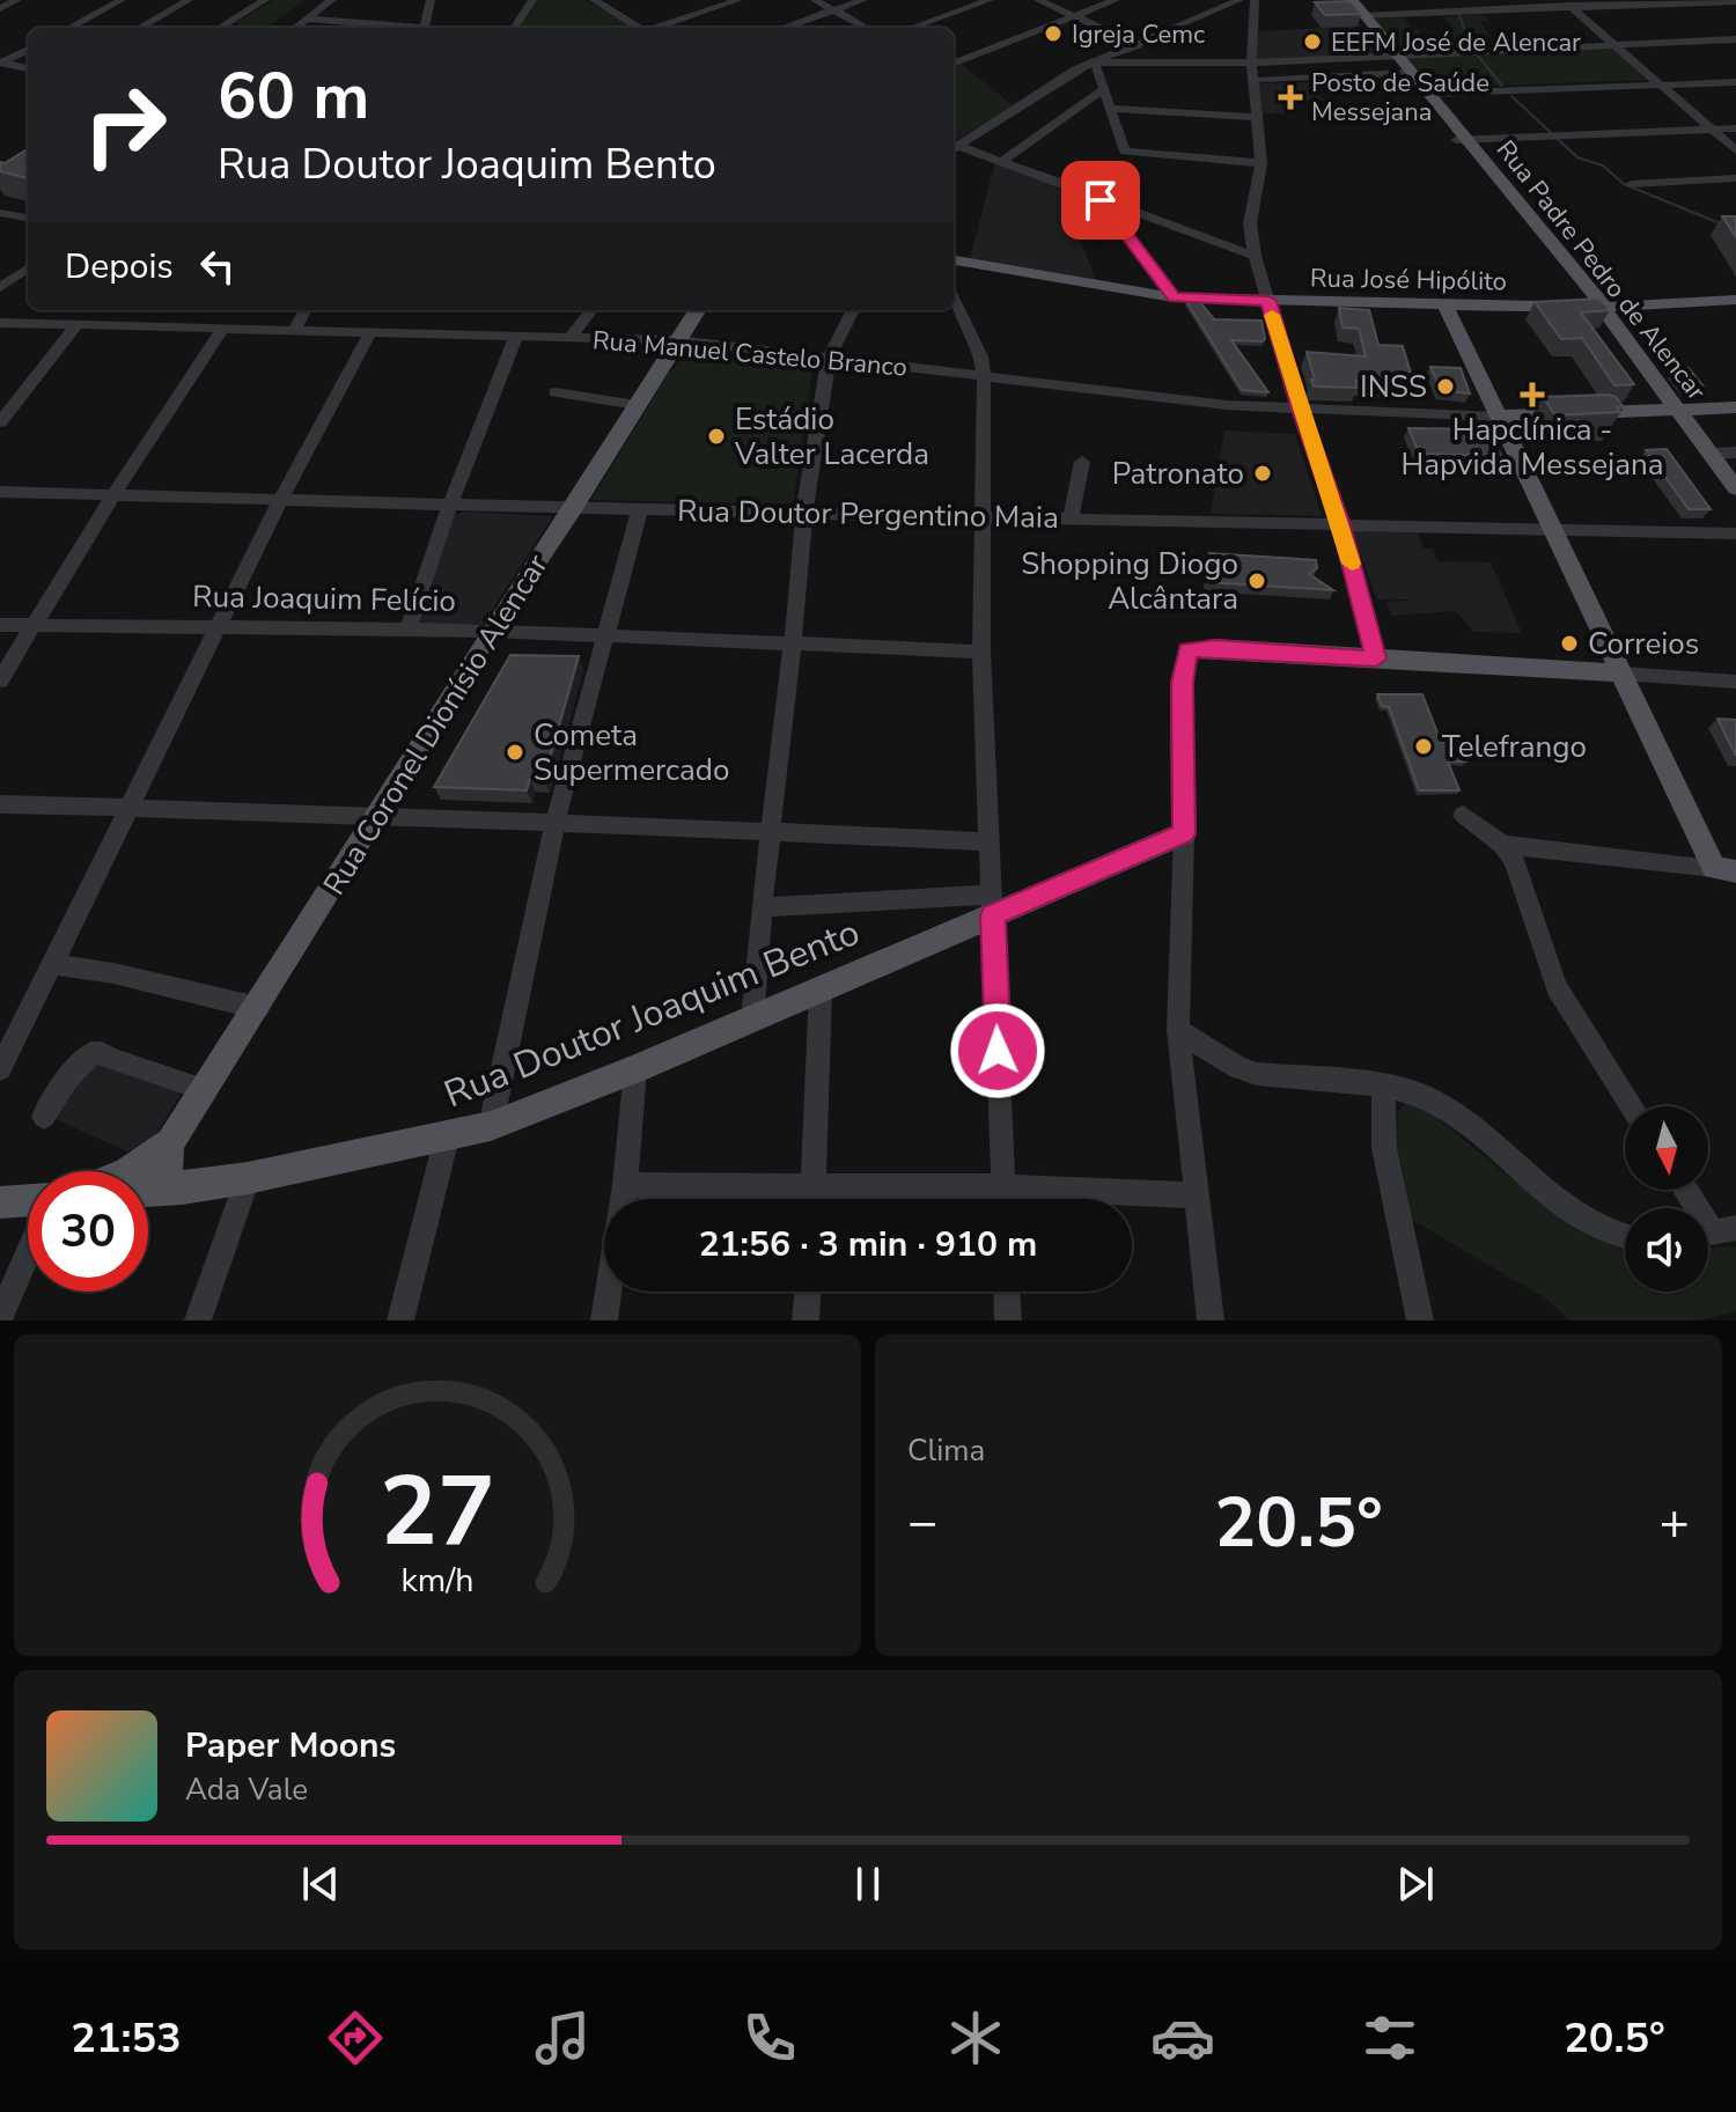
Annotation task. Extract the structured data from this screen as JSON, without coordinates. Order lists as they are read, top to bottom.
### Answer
{
  "streets": {
    "main road": [
      "Rua Padre Pedro de Alencar",
      "Rua José Hipólito",
      "Rua Coronel Dionísio Alencar",
      "Rua Doutor Joaquim Bento"
    ],
    "street": ["Rua Manuel Castelo Branco", "Rua Doutor Pergentino Maia", "Rua Joaquim Felício"]
  },
  "crossings": [
    ["Rua Padre Pedro de Alencar", "Rua José Hipólito"],
    ["Rua Manuel Castelo Branco", "Rua Coronel Dionísio Alencar"],
    ["Rua Doutor Pergentino Maia", "Rua Coronel Dionísio Alencar"],
    ["Rua Joaquim Felício", "Rua Coronel Dionísio Alencar"]
  ],
  "places": {
    "other": [
      "Igreja Cemc",
      "EEFM José de Alencar",
      "INSS",
      "Estádio Valter Lacerda",
      "Patronato",
      "Shopping Diogo Alcântara",
      "Correios",
      "Telefrango",
      "Cometa Supermercado"
    ],
    "health": ["Posto de Saúde Messejana", "Hapclínica - Hapvida Messejana"]
  },
  "north": "bottom",
  "page": {
    "turn": ["60 m", "Rua Doutor Joaquim Bento"],
    "then": "Depois",
    "limit": "30",
    "trip": "21:56 · 3 min · 910 m",
    "tile": "Clima",
    "heat": ["−", "20.5°", "+"],
    "song": ["Paper Moons", "Ada Vale"],
    "tabs": ["21:53", "20.5°"],
    "gauge": ["27", "km/h"]
  }
}
